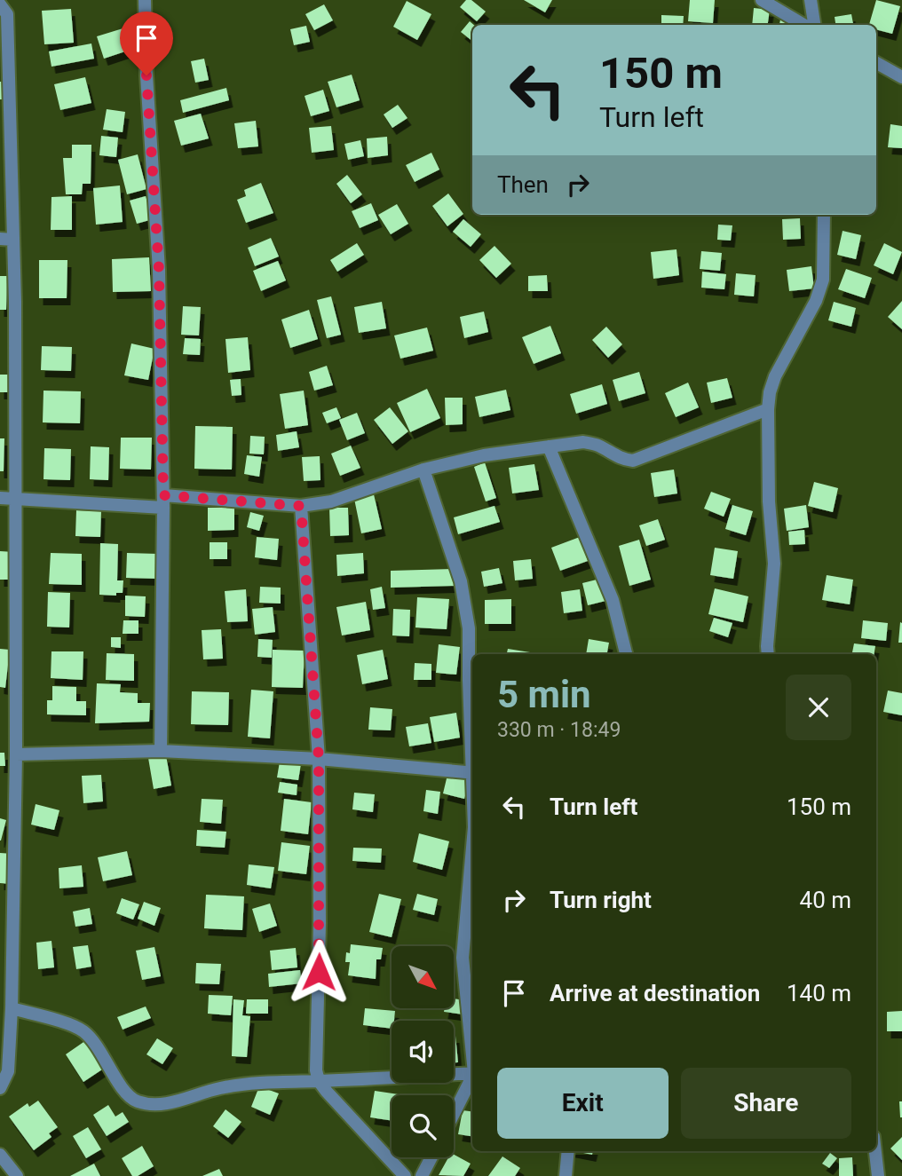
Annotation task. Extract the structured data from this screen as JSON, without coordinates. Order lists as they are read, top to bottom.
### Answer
{
  "north": "bottom right",
  "page": {
    "turn": ["150 m", "Turn left"],
    "then": "Then",
    "heading": ["5 min", "330 m · 18:49"],
    "list": [
      {
        "name": "Turn left",
        "value": "150 m"
      },
      {
        "name": "Turn right",
        "value": "40 m"
      },
      {
        "name": "Arrive at destination",
        "value": "140 m"
      }
    ],
    "buttons": ["Exit", "Share"]
  }
}
